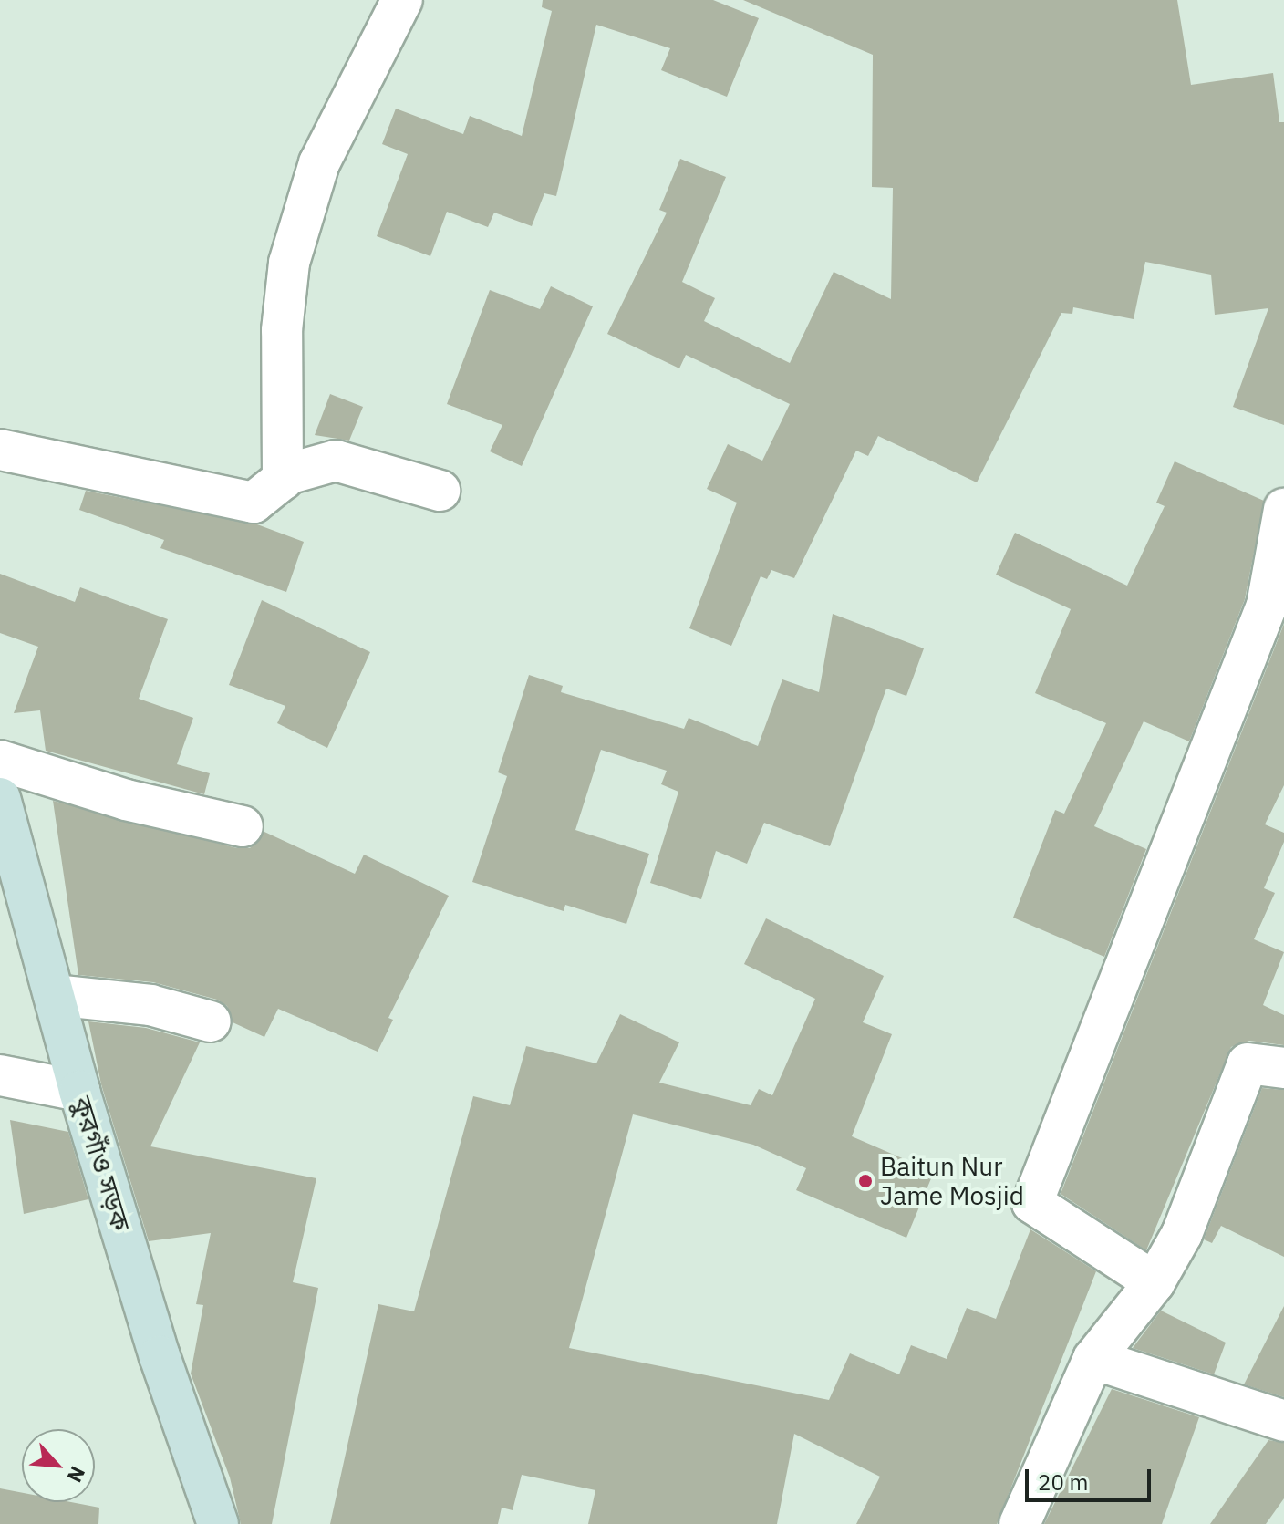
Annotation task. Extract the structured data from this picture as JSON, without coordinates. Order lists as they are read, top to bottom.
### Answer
{
  "streets": {
    "street": ["কুরগাঁও সড়ক"]
  },
  "places": ["Baitun Nur Jame Mosjid"],
  "scale_bar": "20 m",
  "north": "bottom right"
}
